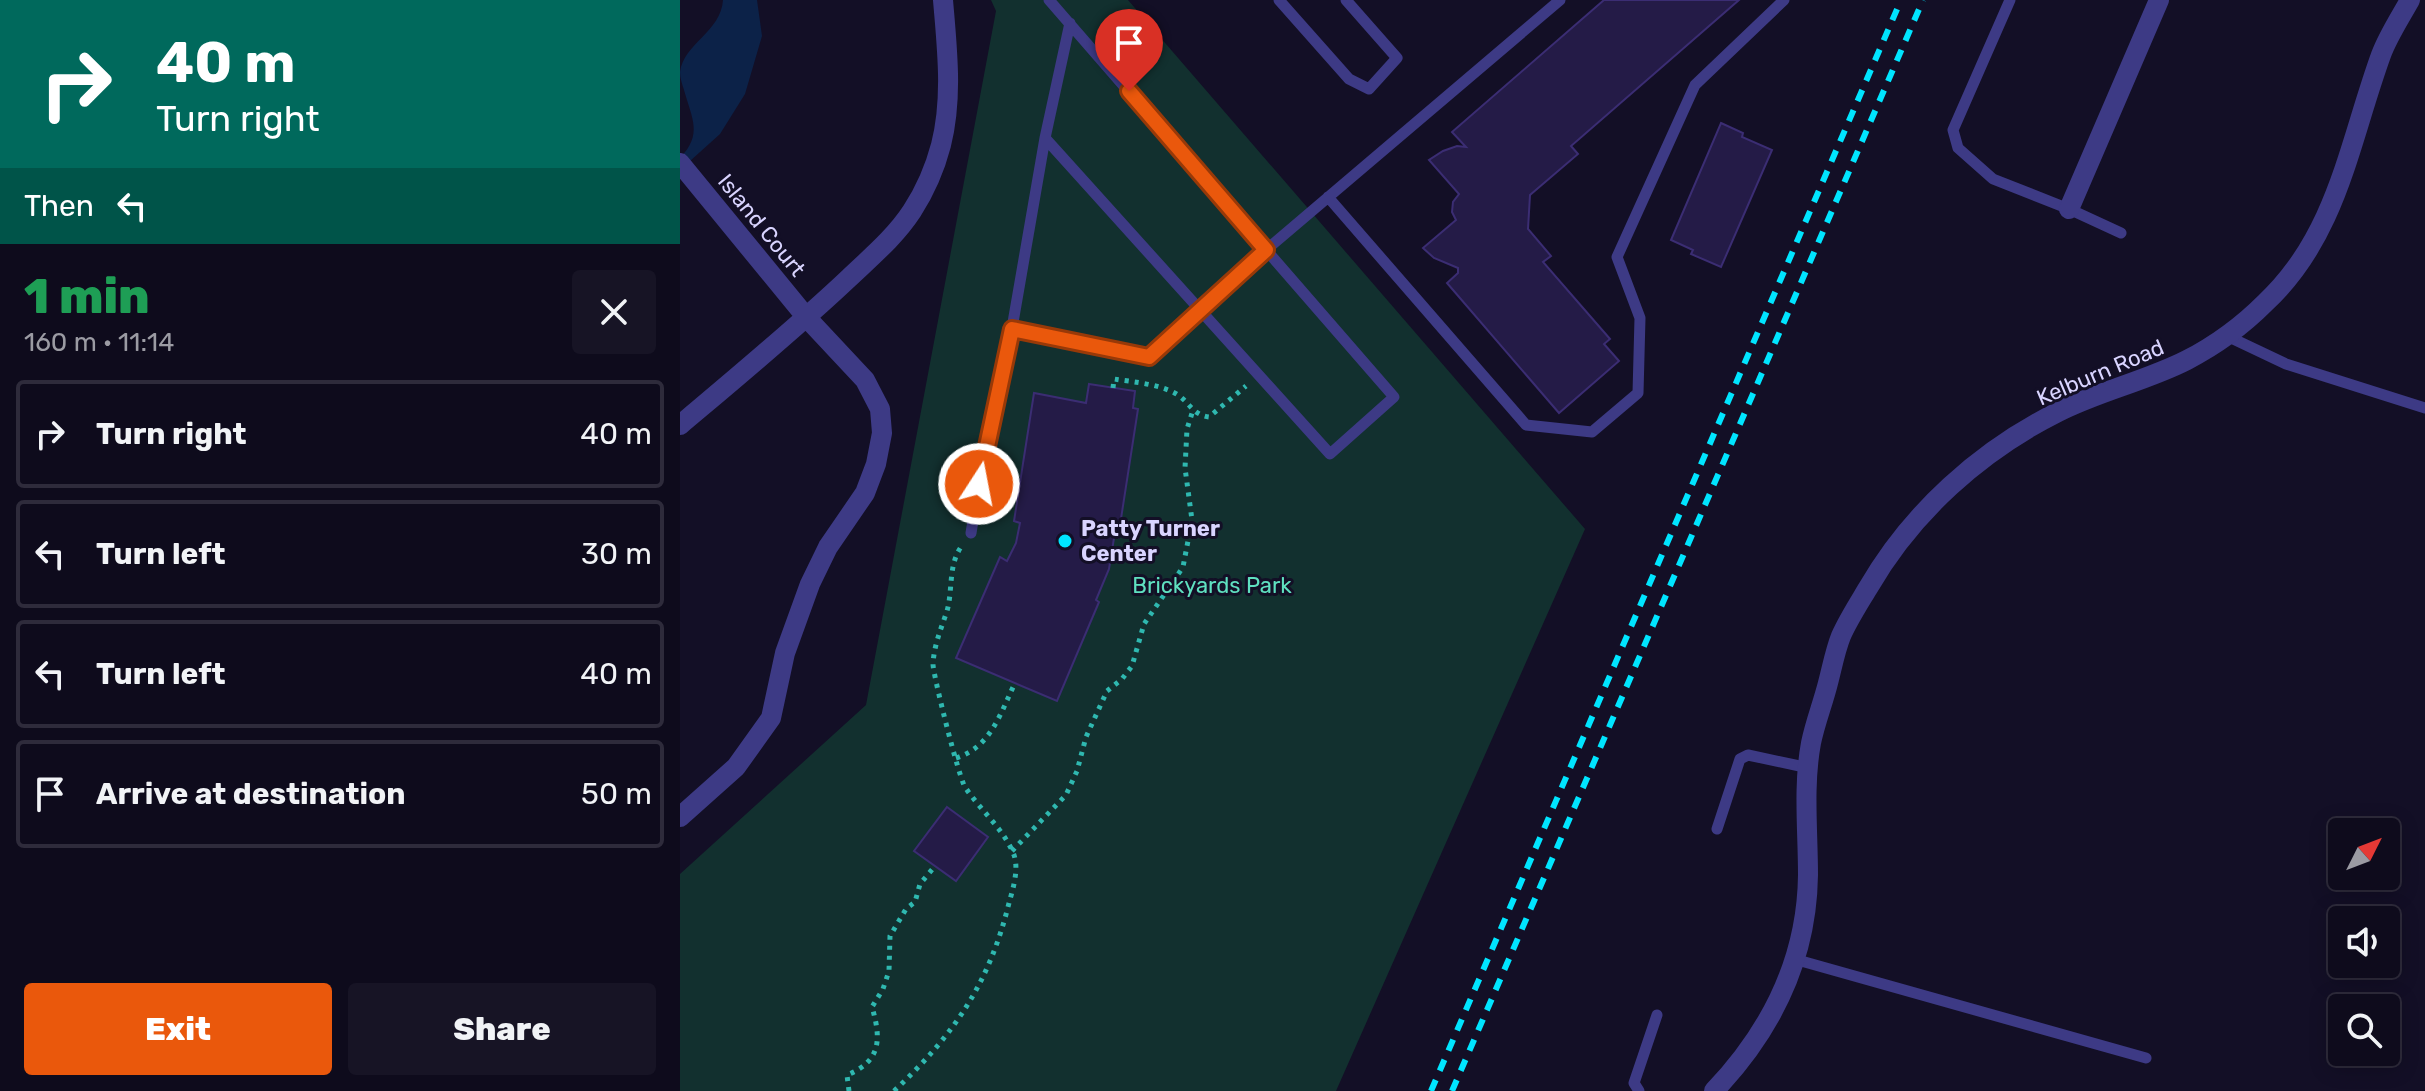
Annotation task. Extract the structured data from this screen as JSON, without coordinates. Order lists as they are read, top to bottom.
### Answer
{
  "streets": {
    "street": ["Island Court", "Kelburn Road"]
  },
  "parks": ["Brickyards Park"],
  "places": ["Patty Turner Center"],
  "north": "top right",
  "page": {
    "turn": ["40 m", "Turn right"],
    "then": "Then",
    "heading": ["1 min", "160 m · 11:14"],
    "list": [
      {
        "name": "Turn right",
        "value": "40 m"
      },
      {
        "name": "Turn left",
        "value": "30 m"
      },
      {
        "name": "Turn left",
        "value": "40 m"
      },
      {
        "name": "Arrive at destination",
        "value": "50 m"
      }
    ],
    "buttons": ["Exit", "Share"]
  }
}
